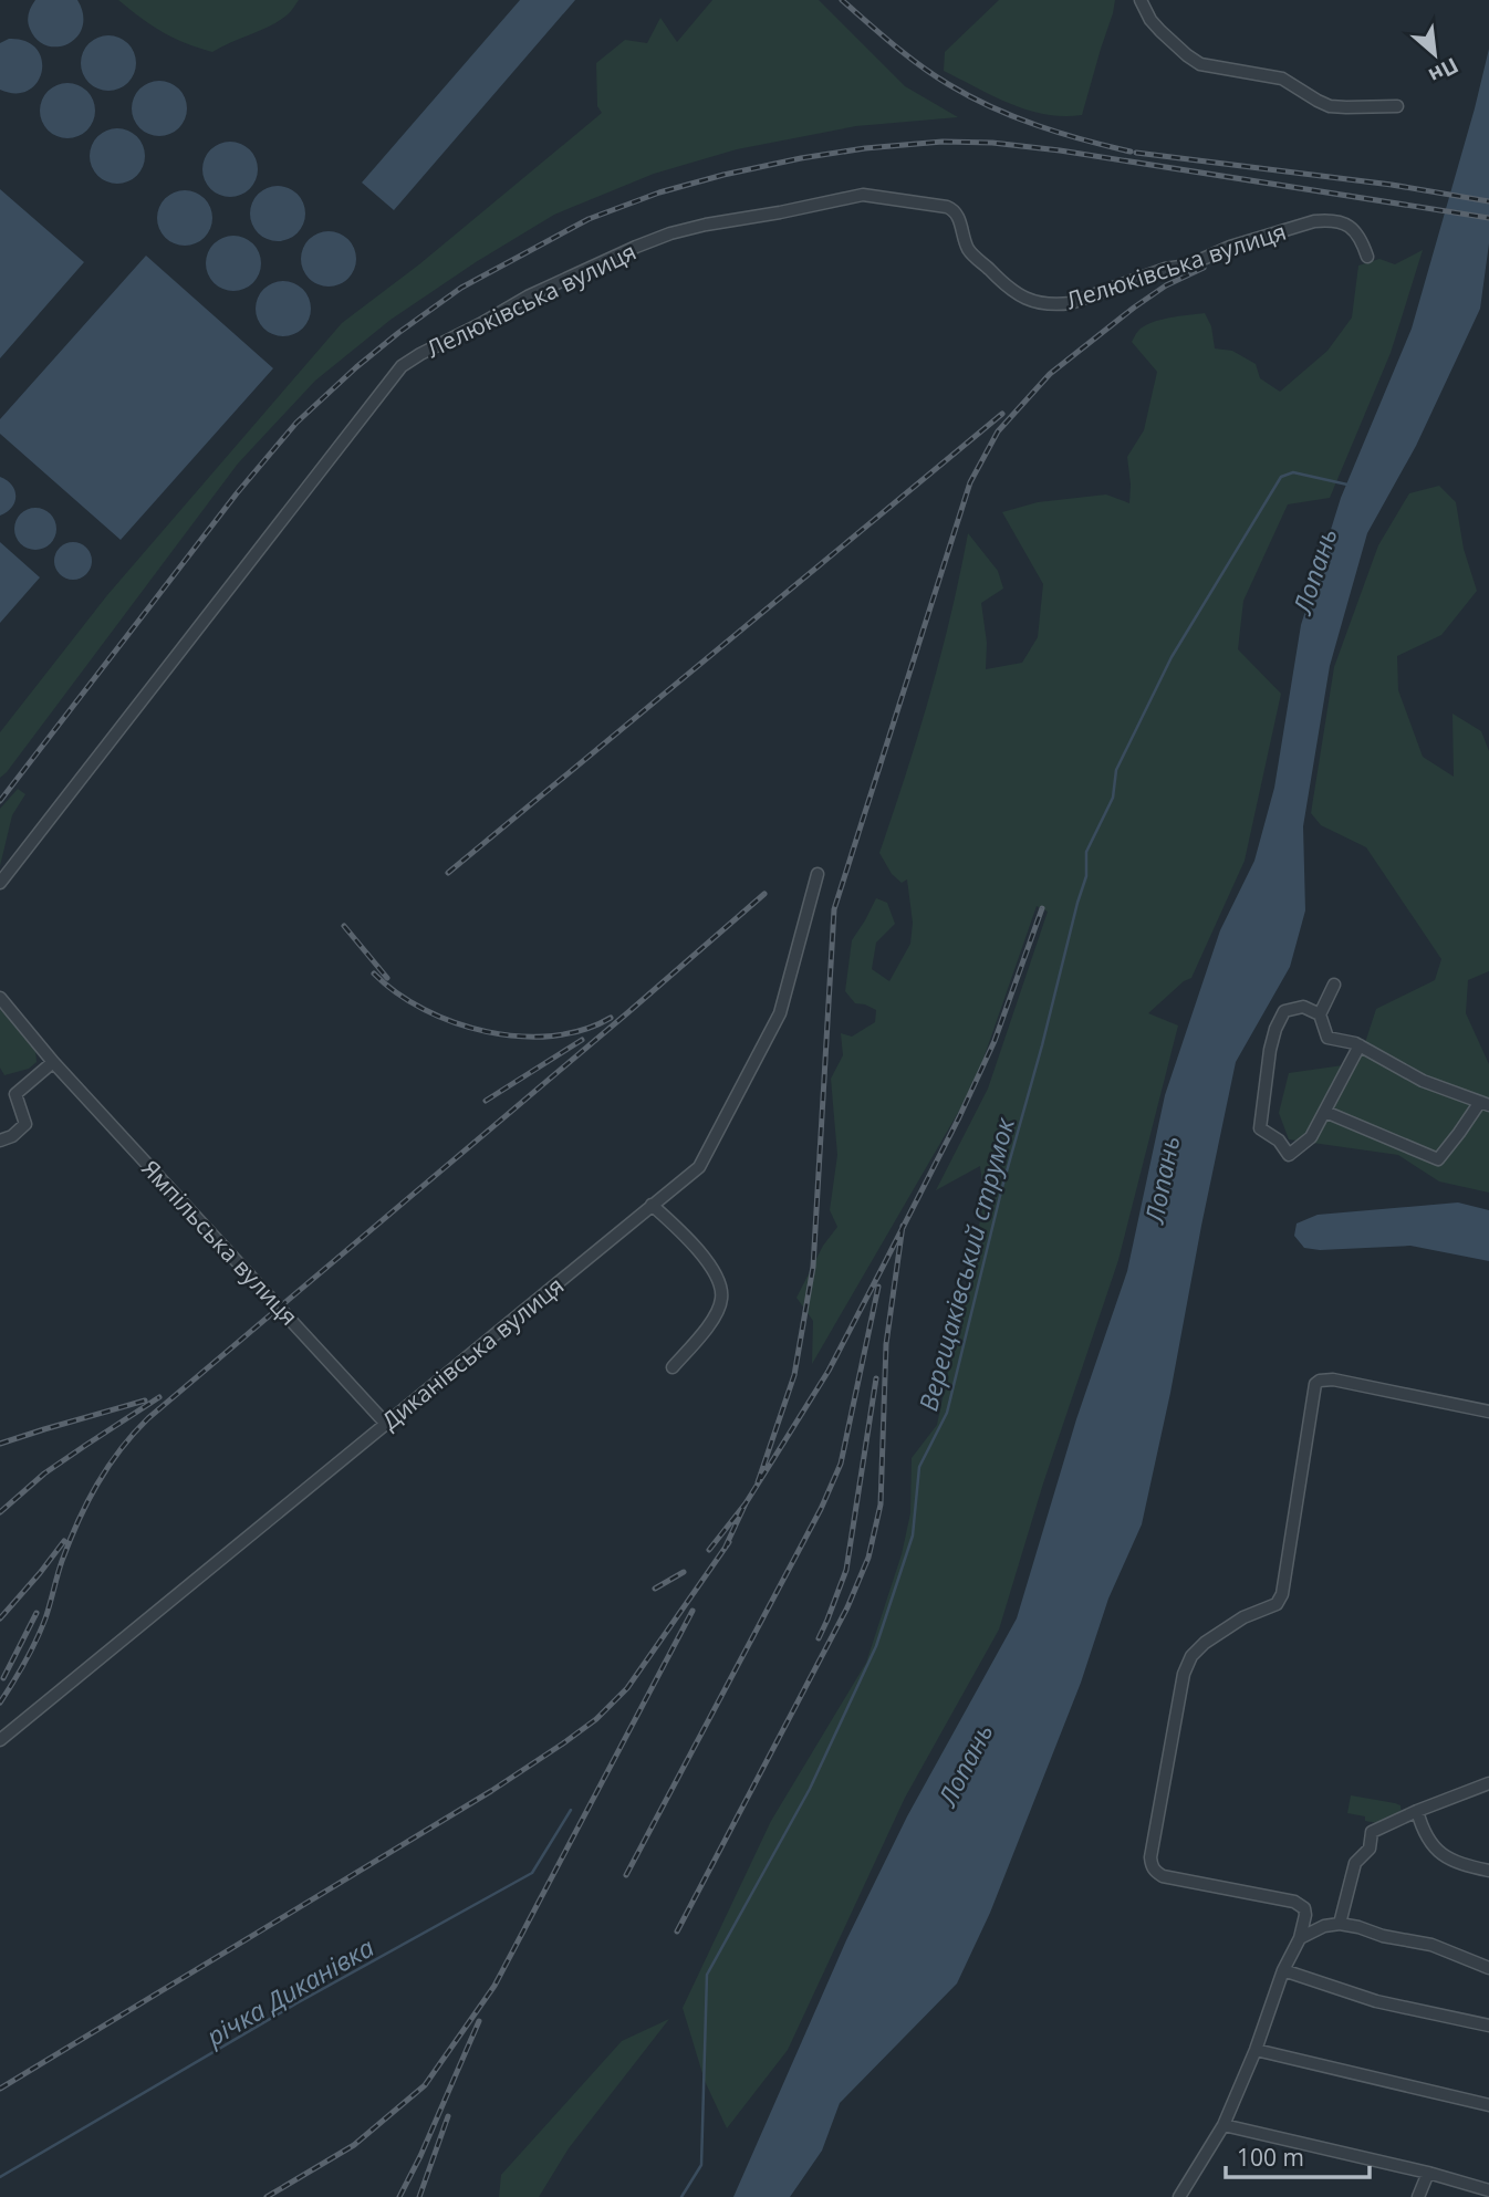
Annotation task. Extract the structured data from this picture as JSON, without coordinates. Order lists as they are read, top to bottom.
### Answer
{
  "streets": {
    "street": ["Лелюківська вулиця", "Ямпільська вулиця", "Диканівська вулиця"]
  },
  "crossings": [
    ["Ямпільська вулиця", "Диканівська вулиця"]
  ],
  "water": ["Лопань", "Верещаківський струмок", "річка Диканівка"],
  "scale_bar": "100 m",
  "north": "bottom right"
}
